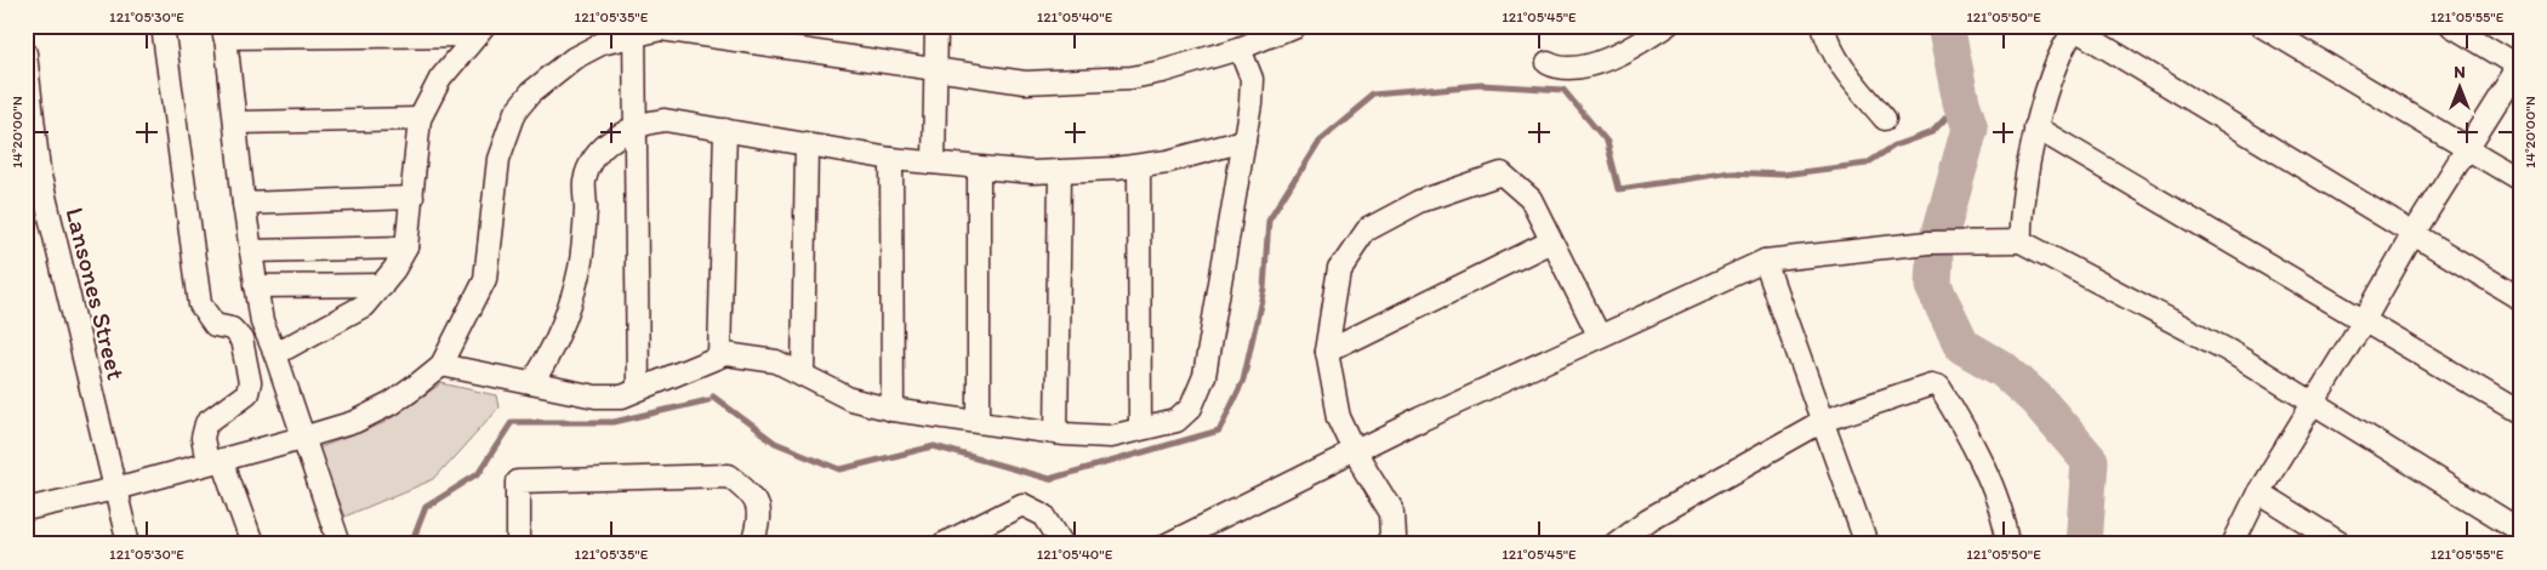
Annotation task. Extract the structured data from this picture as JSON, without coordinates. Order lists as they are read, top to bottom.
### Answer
{
  "streets": {
    "street": ["Lansones Street"]
  },
  "north": "top",
  "coordinates": [
    "121°05'30\"E",
    "121°05'35\"E",
    "121°05'40\"E",
    "121°05'45\"E",
    "121°05'50\"E",
    "121°05'55\"E",
    "14°20'00\"N"
  ]
}
